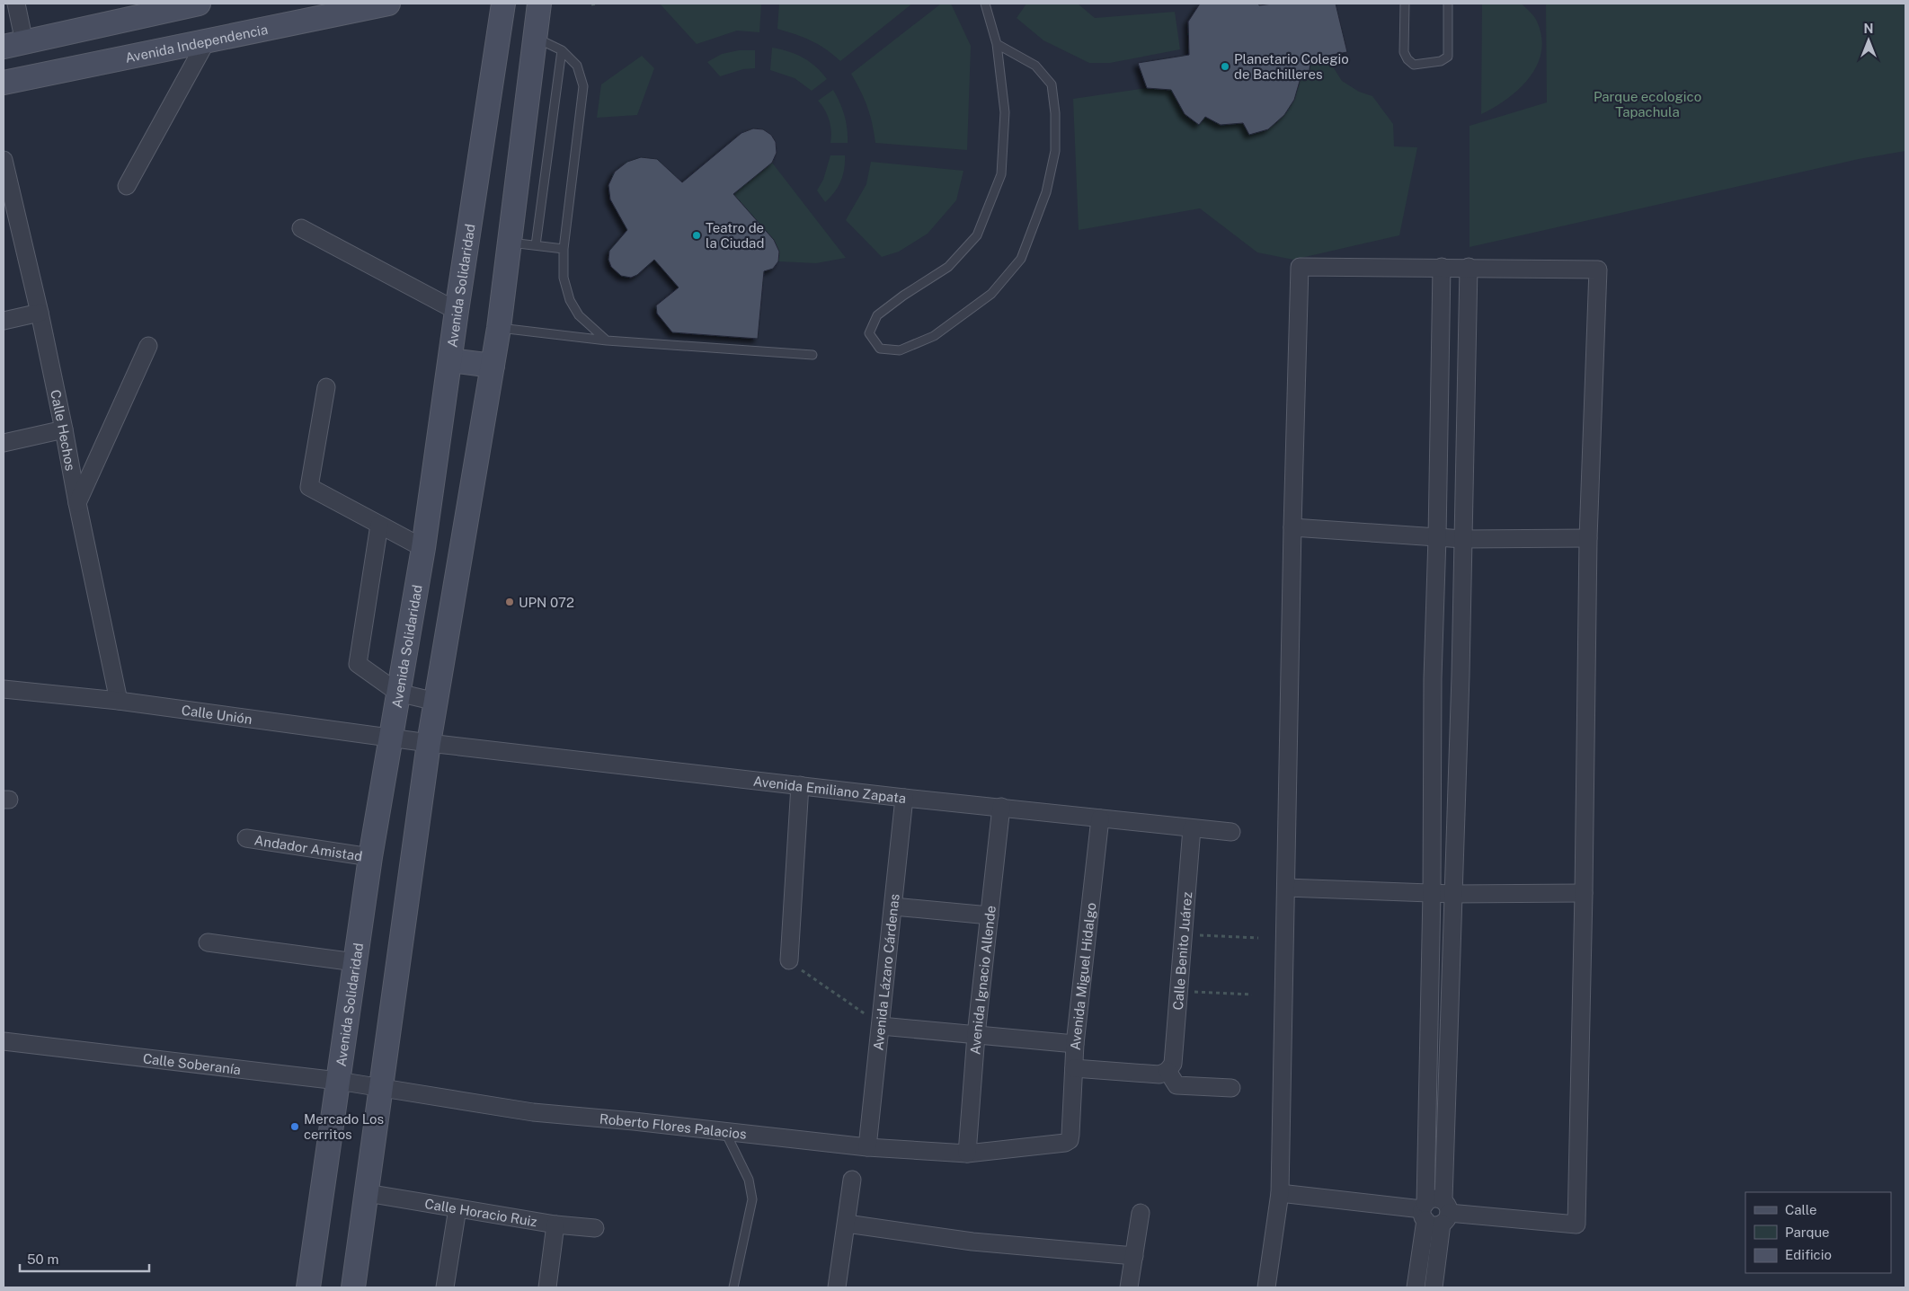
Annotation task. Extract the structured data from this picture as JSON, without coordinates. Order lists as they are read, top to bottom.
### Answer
{
  "streets": {
    "main road": ["Avenida Independencia", "Avenida Solidaridad"],
    "street": [
      "Calle Hechos",
      "Calle Unión",
      "Avenida Emiliano Zapata",
      "Andador Amistad",
      "Calle Benito Juárez",
      "Avenida Lázaro Cárdenas",
      "Avenida Miguel Hidalgo",
      "Avenida Ignacio Allende",
      "Calle Soberanía",
      "Roberto Flores Palacios",
      "Calle Horacio Ruiz"
    ]
  },
  "crossings": [
    ["Avenida Solidaridad", "Calle Unión"],
    ["Avenida Solidaridad", "Andador Amistad"],
    ["Avenida Solidaridad", "Calle Soberanía"],
    ["Calle Hechos", "Calle Unión"],
    ["Calle Unión", "Avenida Emiliano Zapata"],
    ["Avenida Emiliano Zapata", "Calle Benito Juárez"],
    ["Avenida Emiliano Zapata", "Avenida Lázaro Cárdenas"],
    ["Avenida Emiliano Zapata", "Avenida Miguel Hidalgo"],
    ["Avenida Emiliano Zapata", "Avenida Ignacio Allende"],
    ["Avenida Lázaro Cárdenas", "Roberto Flores Palacios"],
    ["Avenida Miguel Hidalgo", "Avenida Ignacio Allende"],
    ["Avenida Miguel Hidalgo", "Roberto Flores Palacios"],
    ["Avenida Ignacio Allende", "Roberto Flores Palacios"],
    ["Calle Soberanía", "Roberto Flores Palacios"]
  ],
  "parks": ["Parque ecologico Tapachula"],
  "places": [
    "Planetario Colegio de Bachilleres",
    "Teatro de la Ciudad",
    "UPN 072",
    "Mercado Los cerritos"
  ],
  "legend": ["Calle", "Parque", "Edificio"],
  "scale_bar": "50 m",
  "north": "top"
}
